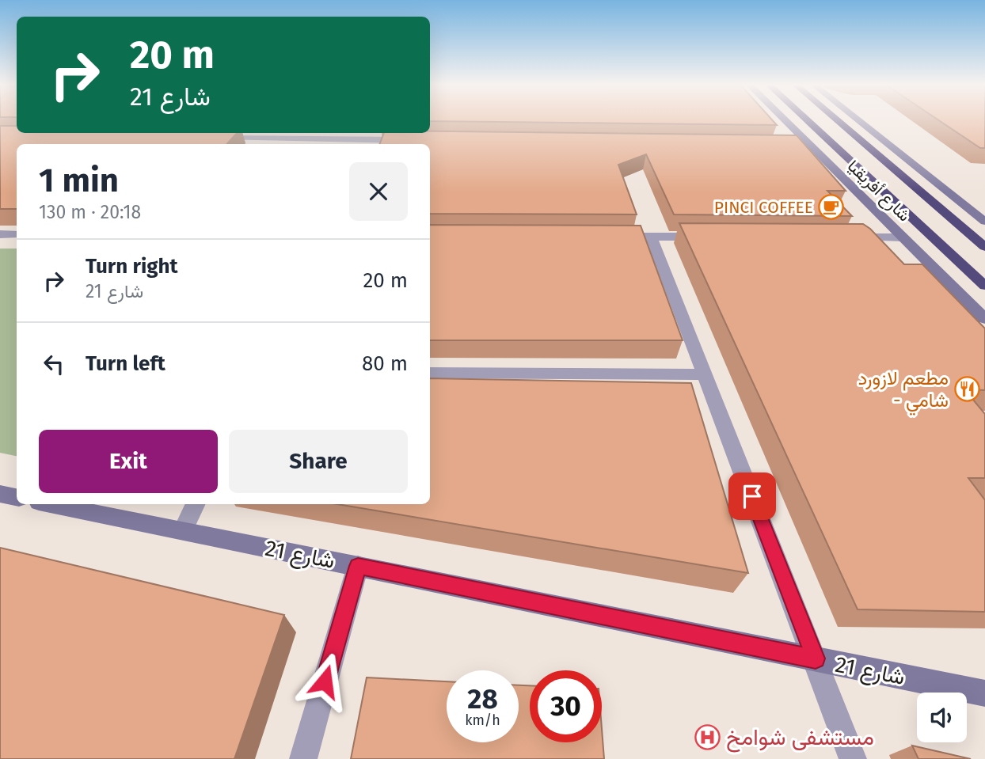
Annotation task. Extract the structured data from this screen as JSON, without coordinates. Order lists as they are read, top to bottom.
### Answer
{
  "streets": {
    "highway": ["شارع أفريقيا"],
    "street": ["شارع 21"]
  },
  "places": {
    "cafe": ["PINCI COFFEE"],
    "restaurant": ["مطعم لازورد - شامي"],
    "hospital": ["مستشفى شوامخ"]
  },
  "page": {
    "turn": ["20 m", "شارع 21"],
    "heading": ["1 min", "130 m · 20:18"],
    "list": [
      {
        "name": "Turn right",
        "note": "شارع 21",
        "value": "20 m"
      },
      {
        "name": "Turn left",
        "value": "80 m"
      }
    ],
    "buttons": ["Exit", "Share"],
    "speed": "28 km/h",
    "limit": "30"
  }
}
